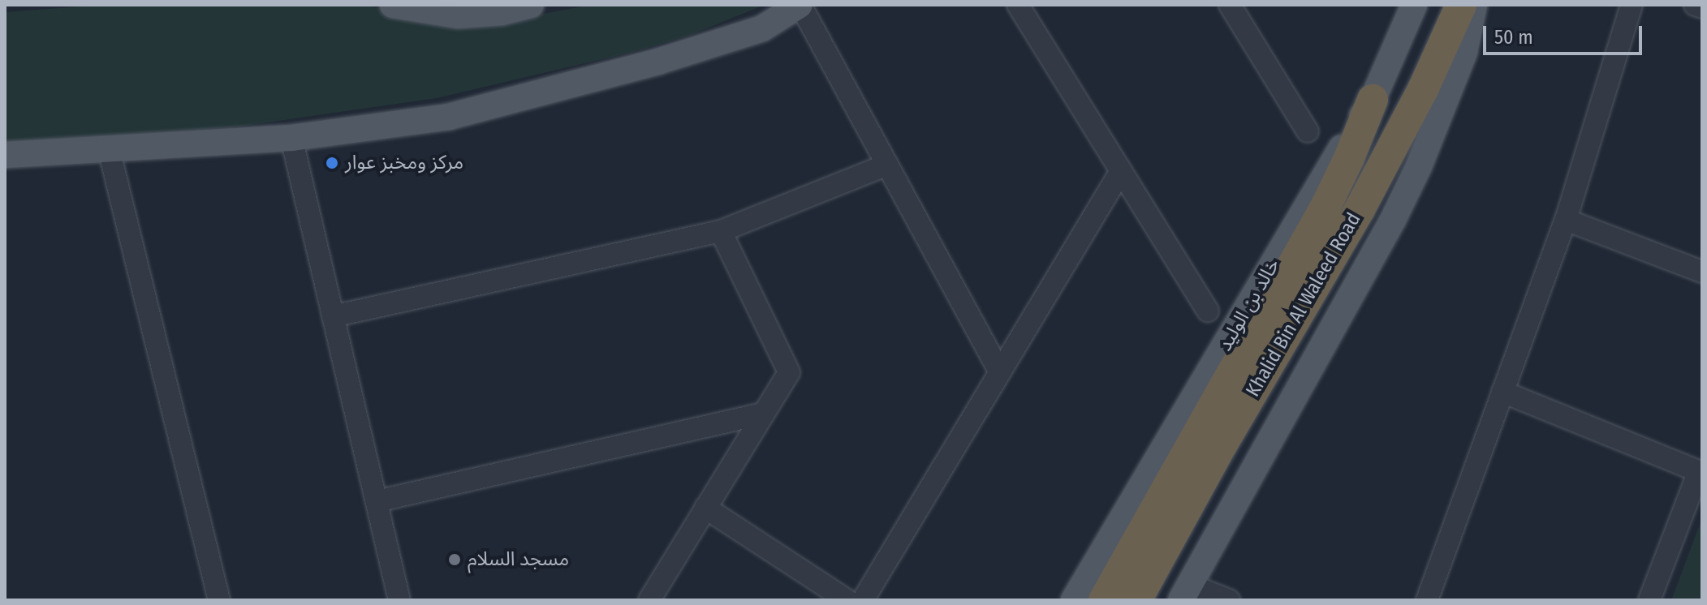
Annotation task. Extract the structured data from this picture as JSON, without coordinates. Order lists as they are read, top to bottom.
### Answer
{
  "streets": {
    "highway": ["Khalid Bin Al Waleed Road"],
    "main road": ["خالد بن الوليد"]
  },
  "crossings": [
    ["خالد بن الوليد", "Khalid Bin Al Waleed Road"]
  ],
  "places": ["مركز ومخبز عوار", "مسجد السلام"],
  "scale_bar": "50 m"
}
